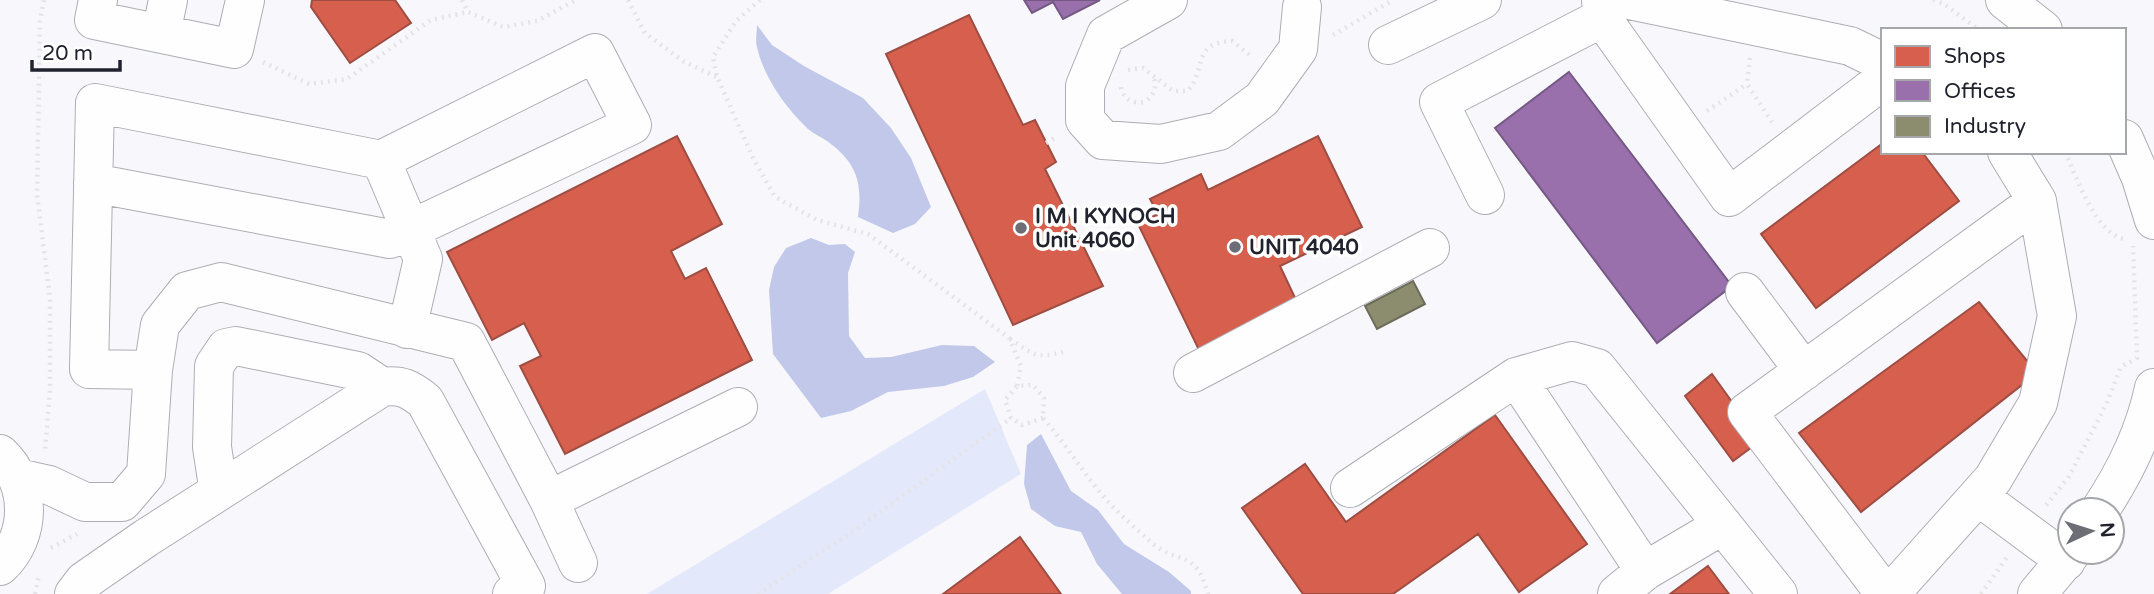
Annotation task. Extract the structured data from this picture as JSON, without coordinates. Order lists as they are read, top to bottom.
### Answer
{
  "places": ["I M I KYNOCH Unit 4060", "UNIT 4040"],
  "legend": ["Shops", "Offices", "Industry"],
  "scale_bar": "20 m",
  "north": "right"
}
